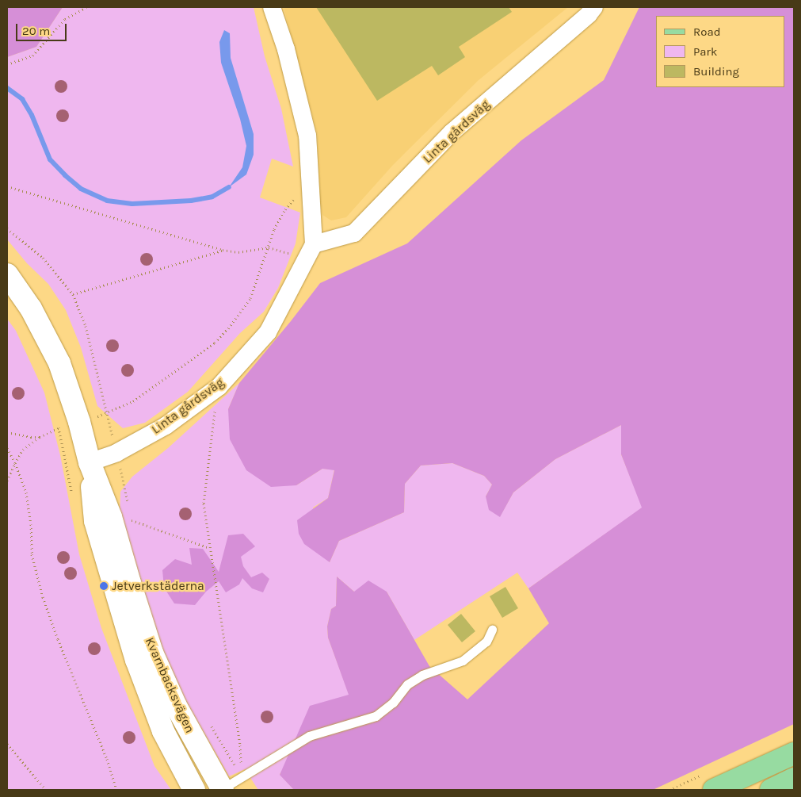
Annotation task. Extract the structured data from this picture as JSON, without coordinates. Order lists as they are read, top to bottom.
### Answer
{
  "streets": {
    "street": ["Linta gårdsväg", "Kvarnbacksvägen"]
  },
  "crossings": [
    ["Linta gårdsväg", "Kvarnbacksvägen"]
  ],
  "places": ["Jetverkstäderna"],
  "legend": ["Road", "Park", "Building"],
  "scale_bar": "20 m"
}
